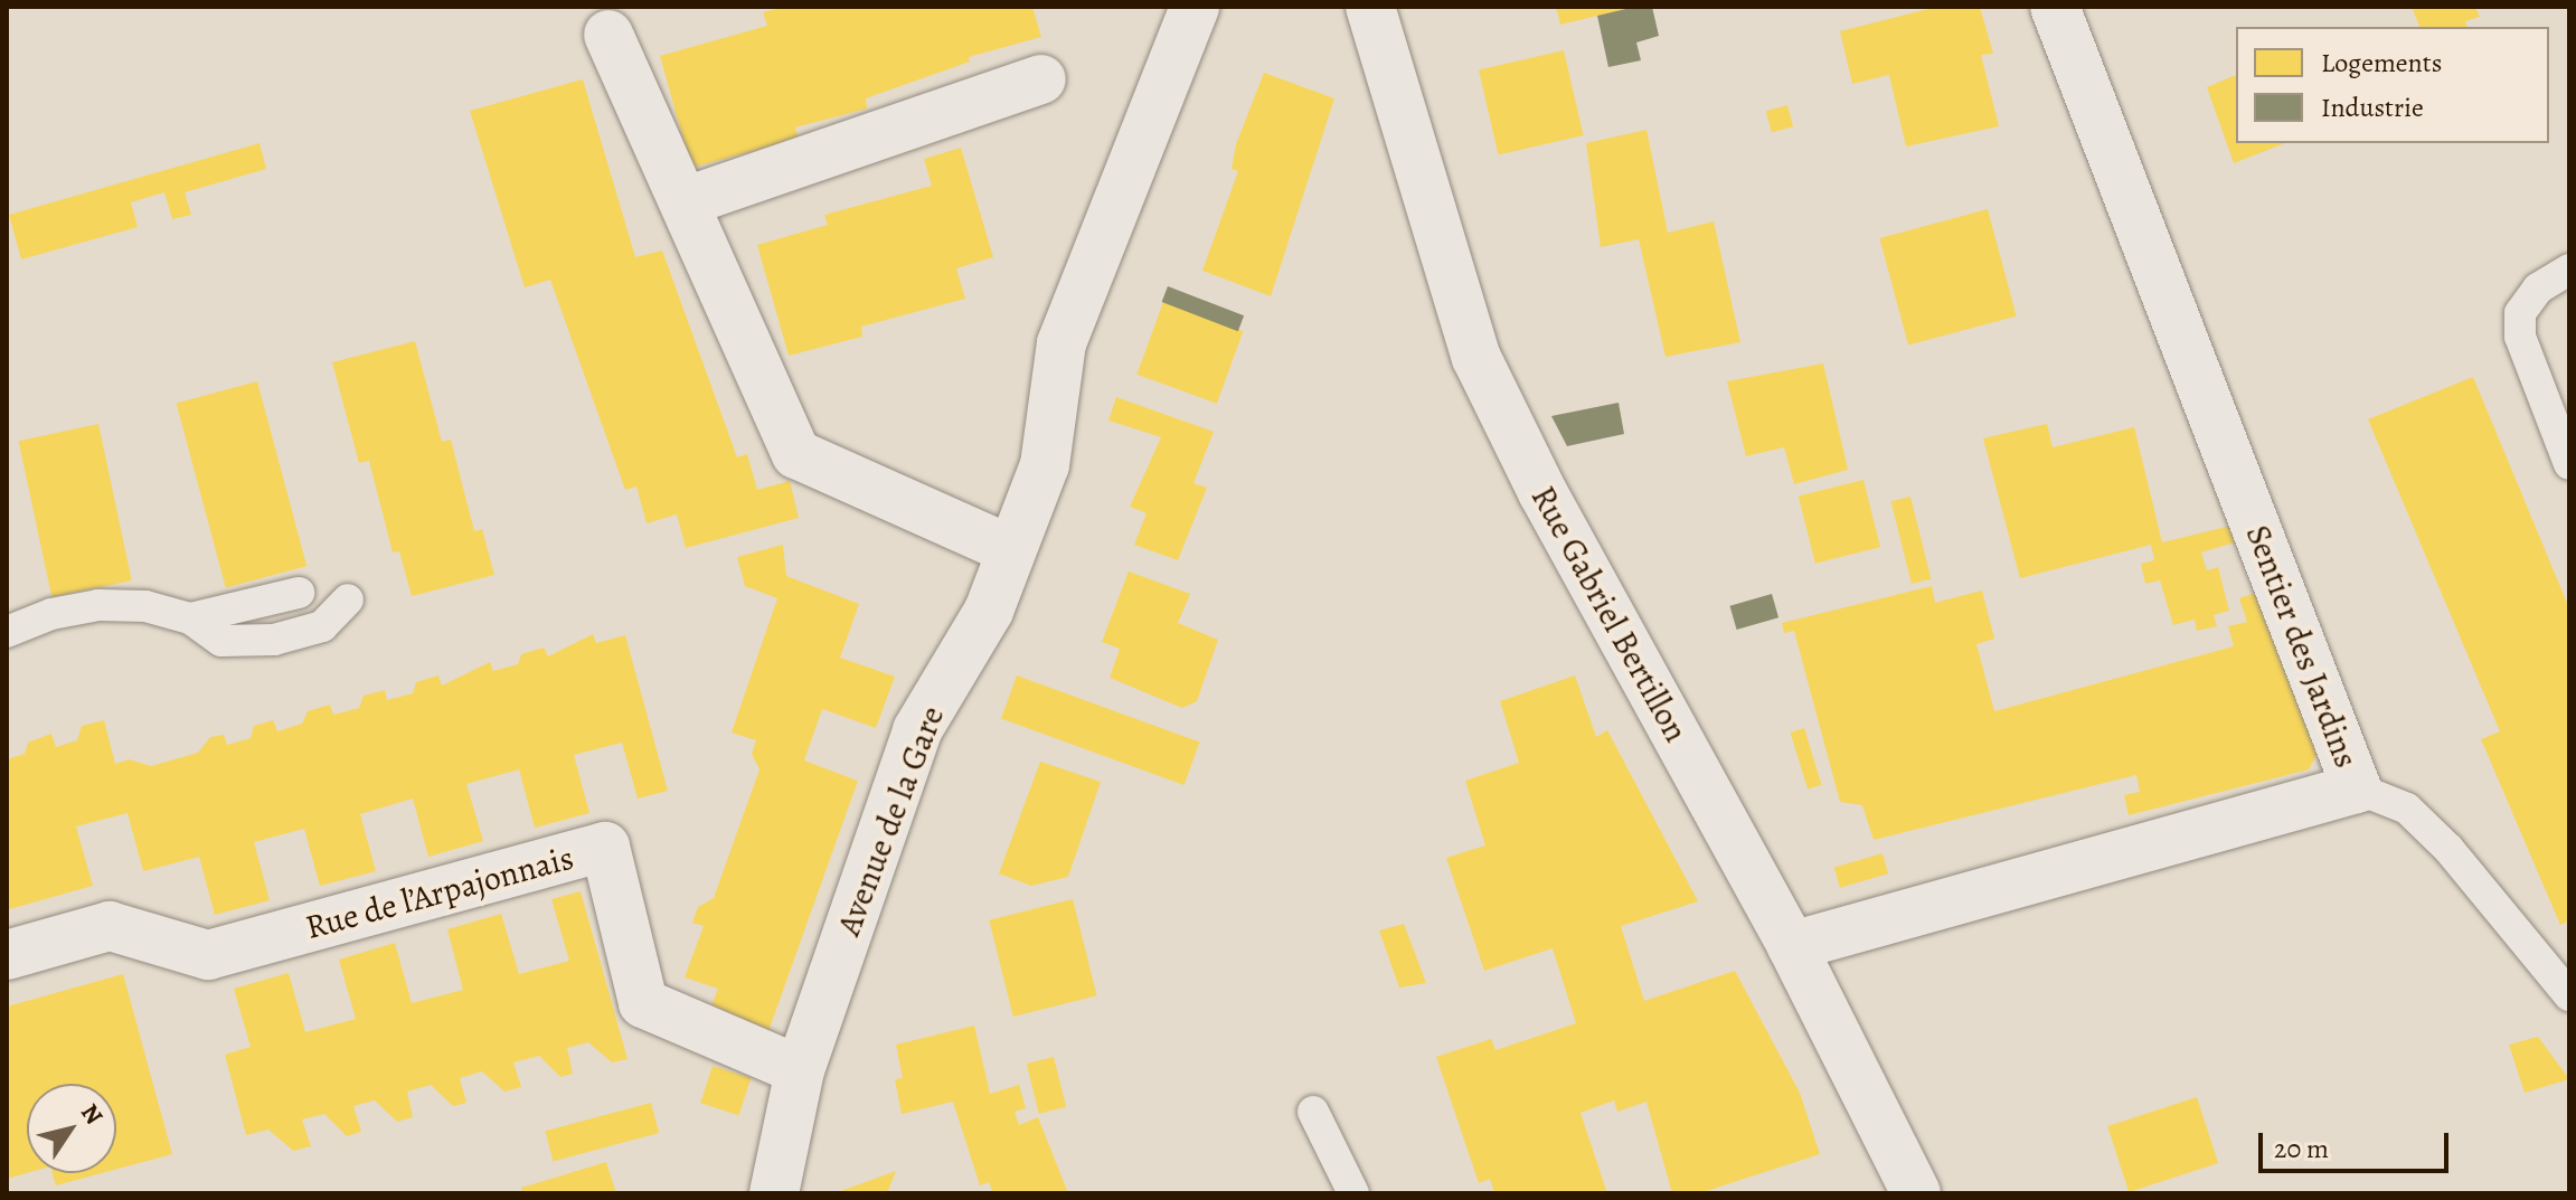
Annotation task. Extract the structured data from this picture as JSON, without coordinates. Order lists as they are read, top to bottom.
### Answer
{
  "streets": {
    "street": [
      "Rue Gabriel Bertillon",
      "Sentier des Jardins",
      "Avenue de la Gare",
      "Rue de l’Arpajonnais"
    ]
  },
  "crossings": [
    ["Rue Gabriel Bertillon", "Sentier des Jardins"],
    ["Avenue de la Gare", "Rue de l’Arpajonnais"]
  ],
  "legend": ["Logements", "Industrie"],
  "scale_bar": "20 m",
  "north": "top right"
}
